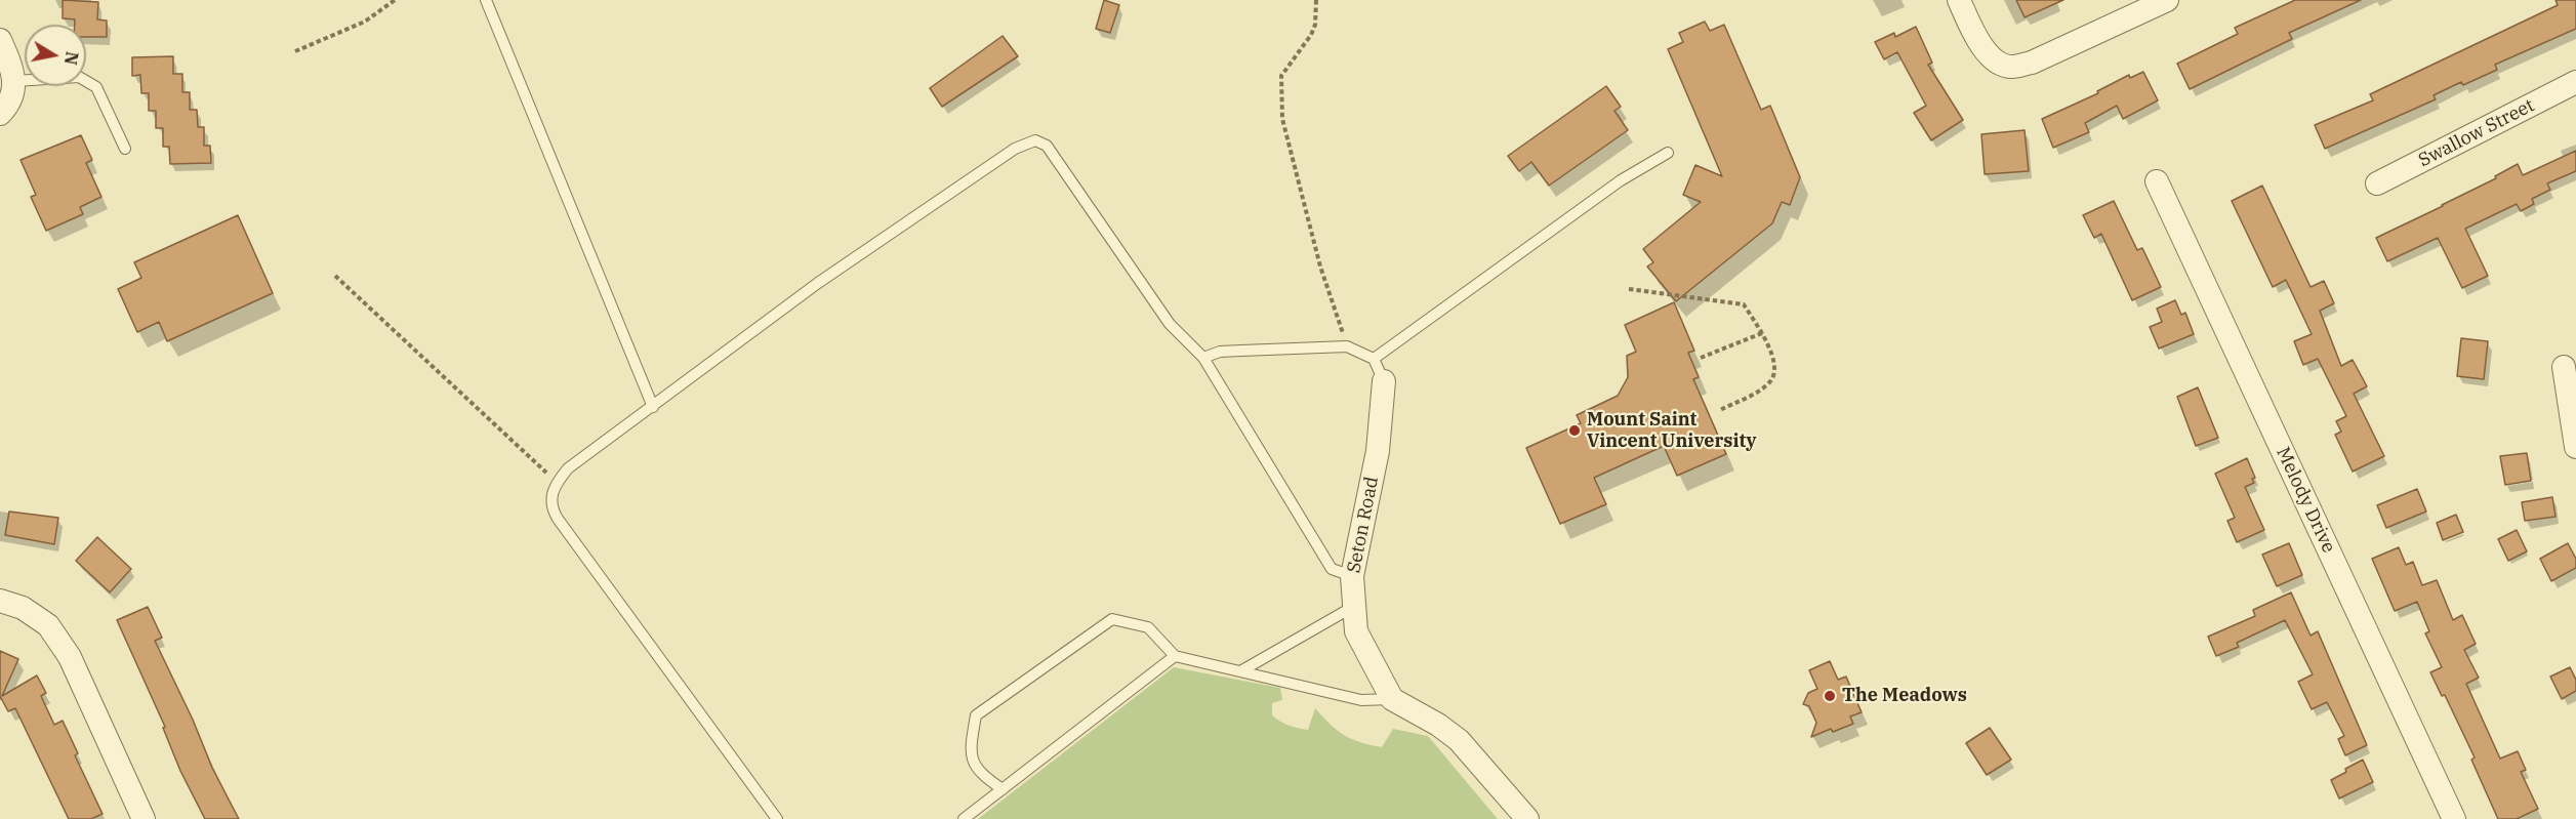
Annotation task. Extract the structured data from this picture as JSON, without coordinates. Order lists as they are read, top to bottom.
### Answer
{
  "streets": {
    "street": ["Swallow Street", "Melody Drive", "Seton Road"]
  },
  "places": ["Mount Saint Vincent University", "The Meadows"],
  "north": "right"
}
